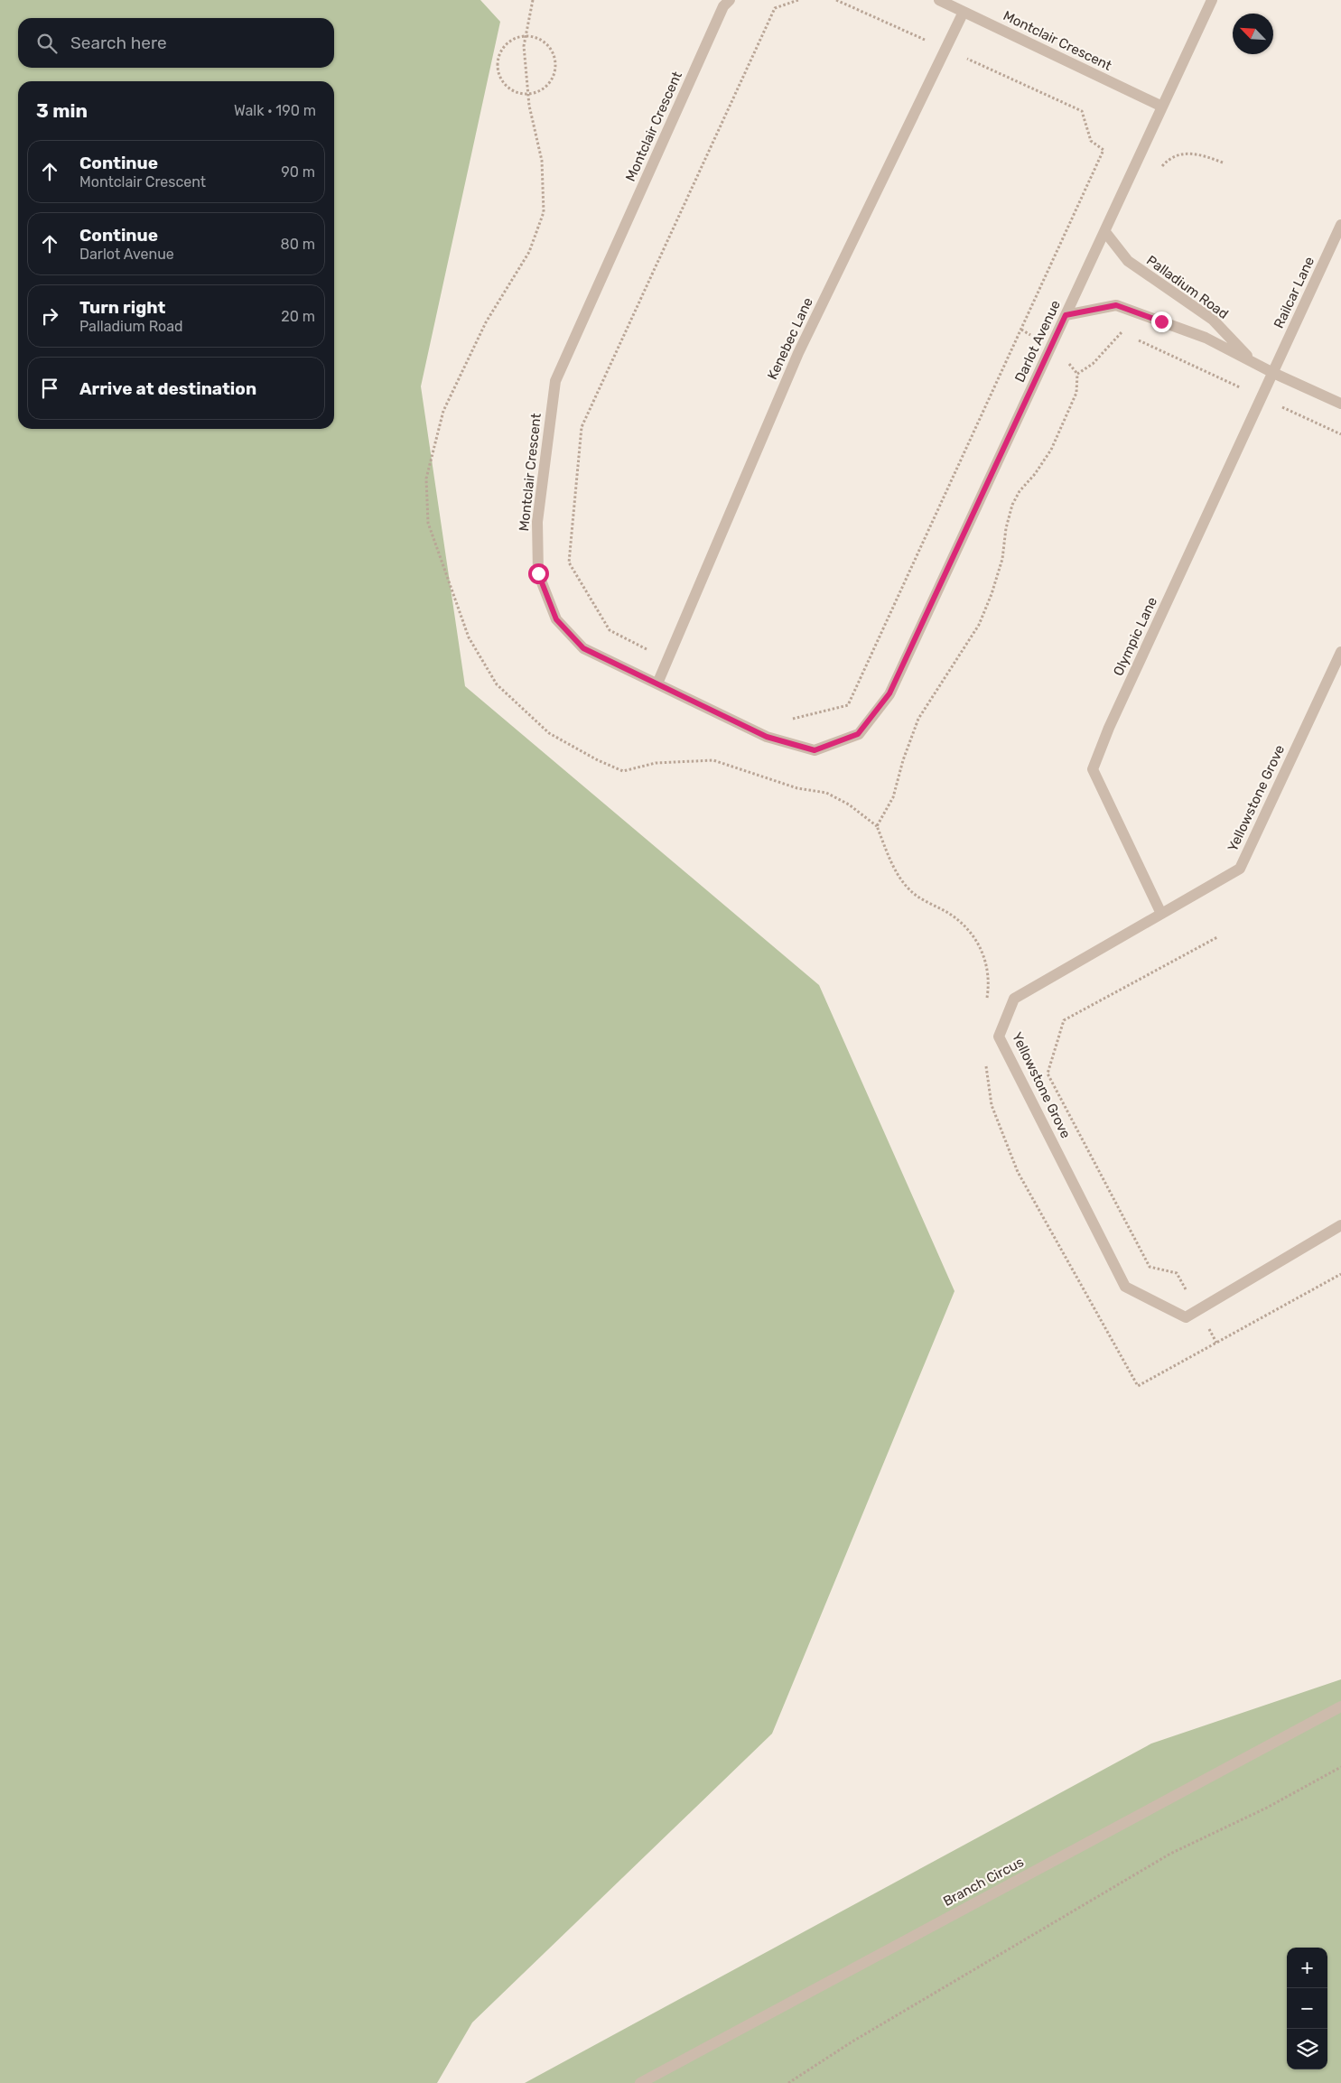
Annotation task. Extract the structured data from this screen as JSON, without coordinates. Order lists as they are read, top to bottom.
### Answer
{
  "streets": {
    "street": [
      "Montclair Crescent",
      "Palladium Road",
      "Railcar Lane",
      "Kenebec Lane",
      "Darlot Avenue",
      "Olympic Lane",
      "Yellowstone Grove",
      "Branch Circus"
    ]
  },
  "crossings": [
    ["Montclair Crescent", "Kenebec Lane"],
    ["Montclair Crescent", "Darlot Avenue"],
    ["Palladium Road", "Railcar Lane"],
    ["Palladium Road", "Darlot Avenue"],
    ["Palladium Road", "Olympic Lane"],
    ["Railcar Lane", "Olympic Lane"],
    ["Olympic Lane", "Yellowstone Grove"]
  ],
  "north": "top left",
  "page": {
    "search": "Search here",
    "heading": ["3 min", "Walk · 190 m"],
    "list": [
      ["Continue", "Montclair Crescent", "90 m"],
      ["Continue", "Darlot Avenue", "80 m"],
      ["Turn right", "Palladium Road", "20 m"],
      "Arrive at destination"
    ],
    "map_buttons": ["+", "−"]
  }
}
